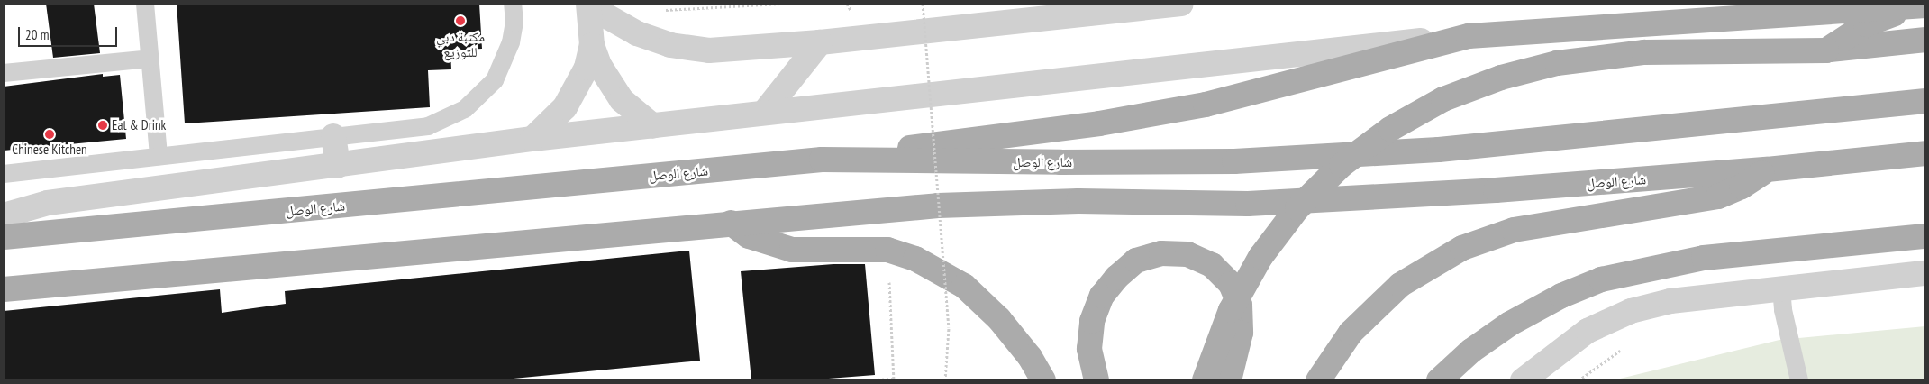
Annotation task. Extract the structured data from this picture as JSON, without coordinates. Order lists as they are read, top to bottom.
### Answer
{
  "streets": {
    "main road": ["شارع الوصل"]
  },
  "places": ["مكتبة دبي للتوزيع", "Eat & Drink", "Chinese Kitchen"],
  "scale_bar": "20 m"
}
